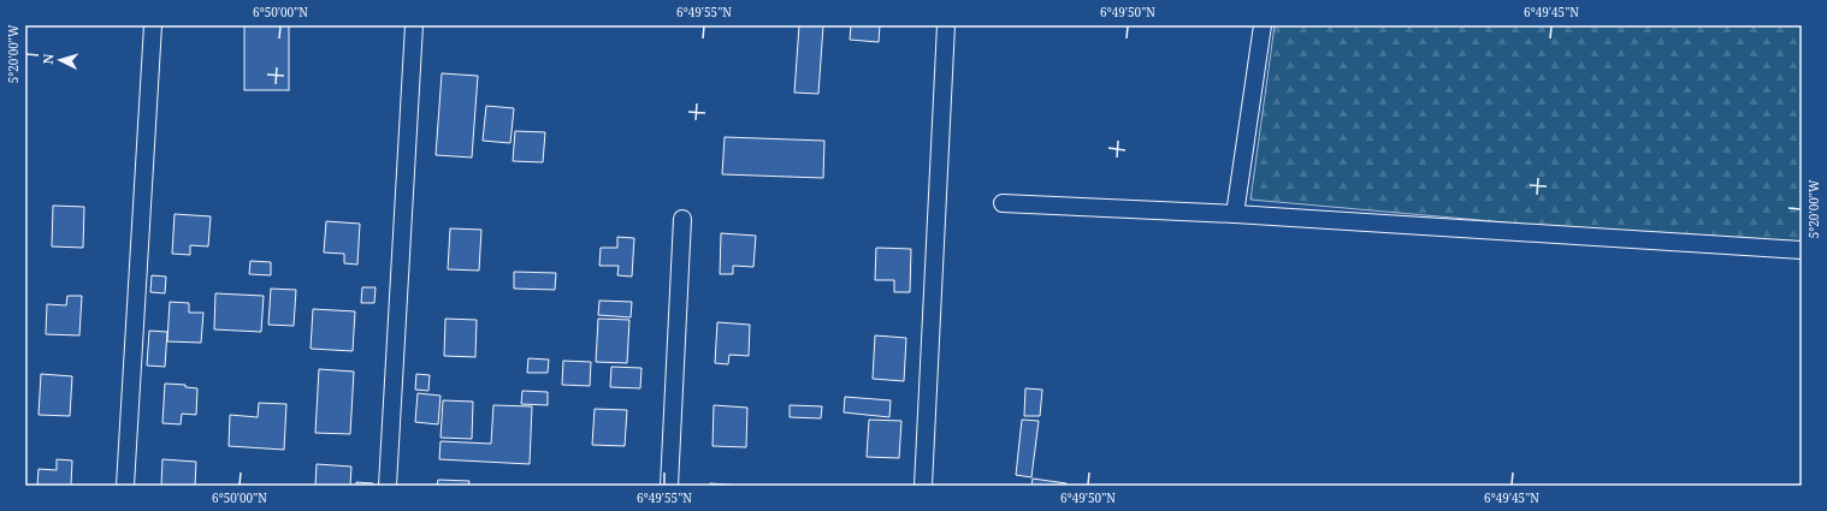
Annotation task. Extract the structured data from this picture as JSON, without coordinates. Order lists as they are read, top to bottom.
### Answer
{
  "north": "left",
  "coordinates": [
    "6°50'00\"N",
    "6°49'55\"N",
    "6°49'50\"N",
    "6°49'45\"N",
    "5°20'00\"W"
  ]
}
